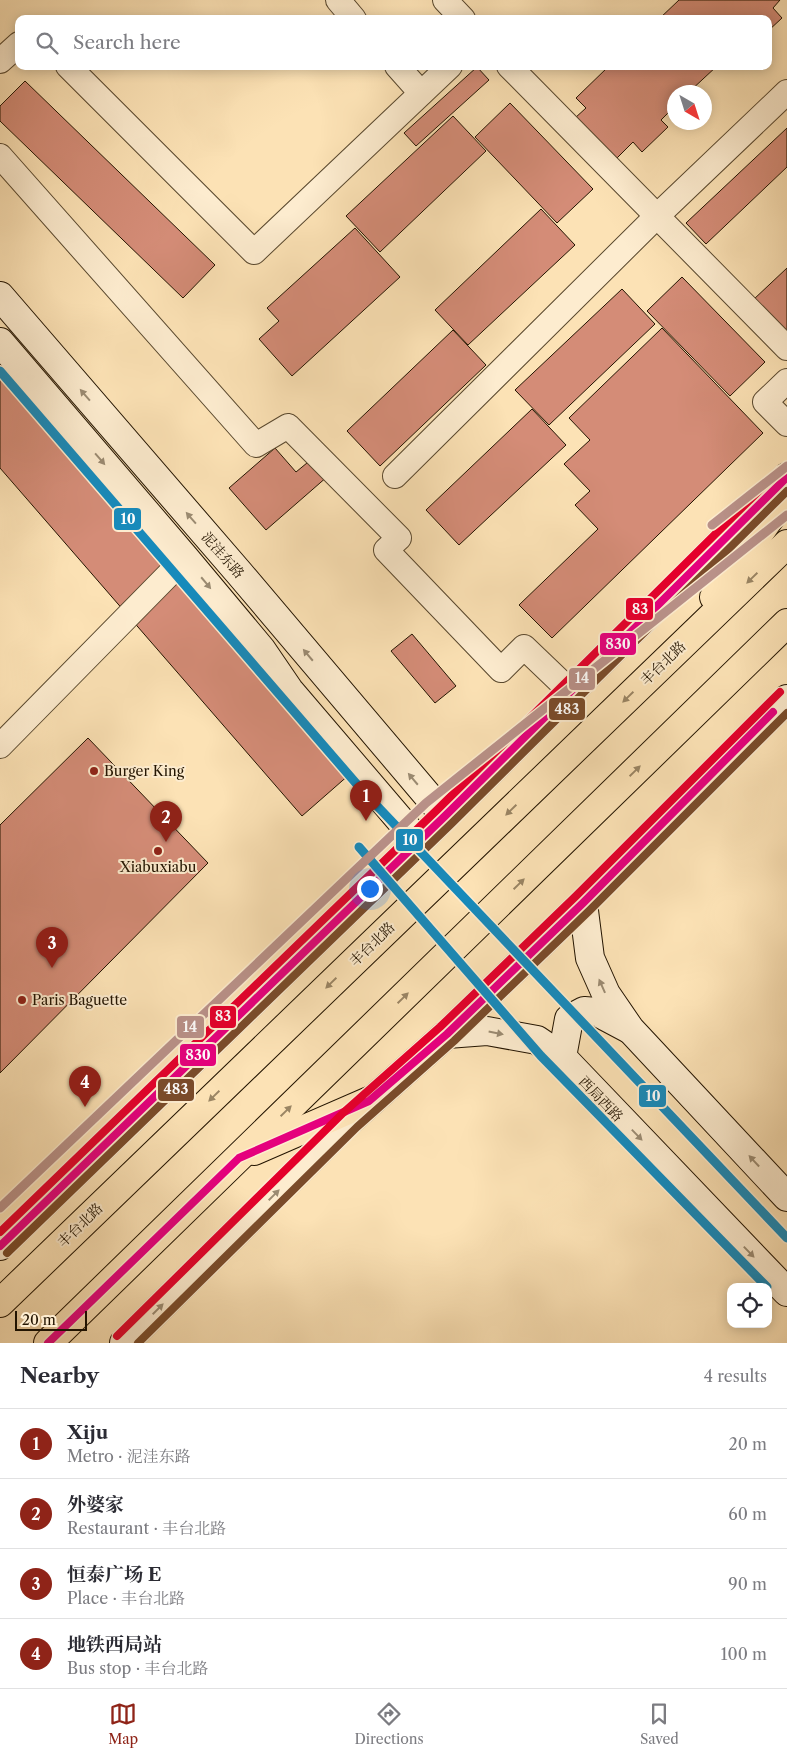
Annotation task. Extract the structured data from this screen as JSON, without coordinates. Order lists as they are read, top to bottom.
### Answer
{
  "streets": {
    "highway": ["丰台北路"],
    "street": ["泥洼东路", "西局西路"]
  },
  "places": ["Burger King", "Xiabuxiabu", "Paris Baguette"],
  "lines": [
    "transit line 10",
    "transit line 14",
    "transit line 83",
    "transit line 830",
    "transit line 483"
  ],
  "scale_bar": "20 m",
  "north": "bottom right",
  "page": {
    "search": "Search here",
    "pins": [
      "1",
      "2",
      "3",
      "4"
    ],
    "scale": "20 m",
    "heading": ["Nearby", "4 results"],
    "list": [
      {
        "mark": "1",
        "name": "Xiju",
        "note": "Metro · 泥洼东路",
        "value": "20 m"
      },
      {
        "mark": "2",
        "name": "外婆家",
        "note": "Restaurant · 丰台北路",
        "value": "60 m"
      },
      {
        "mark": "3",
        "name": "恒泰广场 E",
        "note": "Place · 丰台北路",
        "value": "90 m"
      },
      {
        "mark": "4",
        "name": "地铁西局站",
        "note": "Bus stop · 丰台北路",
        "value": "100 m"
      }
    ],
    "nav": ["Map", "Directions", "Saved"]
  }
}
